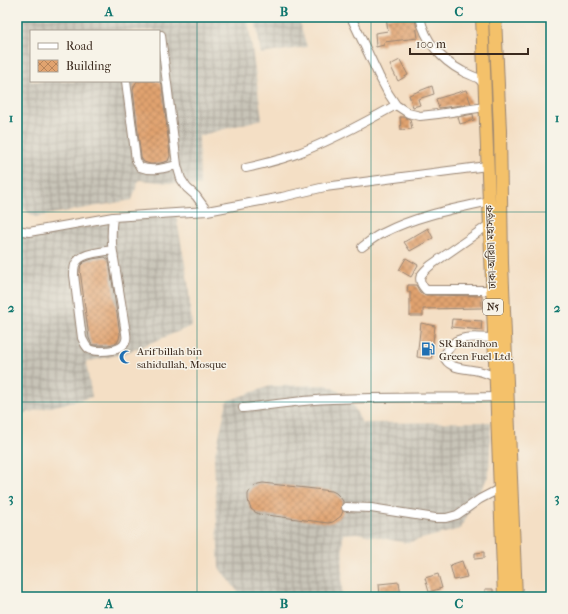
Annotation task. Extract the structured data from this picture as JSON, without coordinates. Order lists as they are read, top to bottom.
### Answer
{
  "streets": {
    "highway": ["ঢাকা-আরিচা মহাসড়ক", "N5"]
  },
  "places": {
    "fuel station": ["SR Bandhon Green Fuel Ltd."],
    "mosque": ["Arif billah bin sahidullah, Mosque"]
  },
  "legend": ["Road", "Building"],
  "scale_bar": "100 m",
  "grid": {
    "columns": ["A", "B", "C"],
    "rows": ["1", "2", "3"]
  }
}
